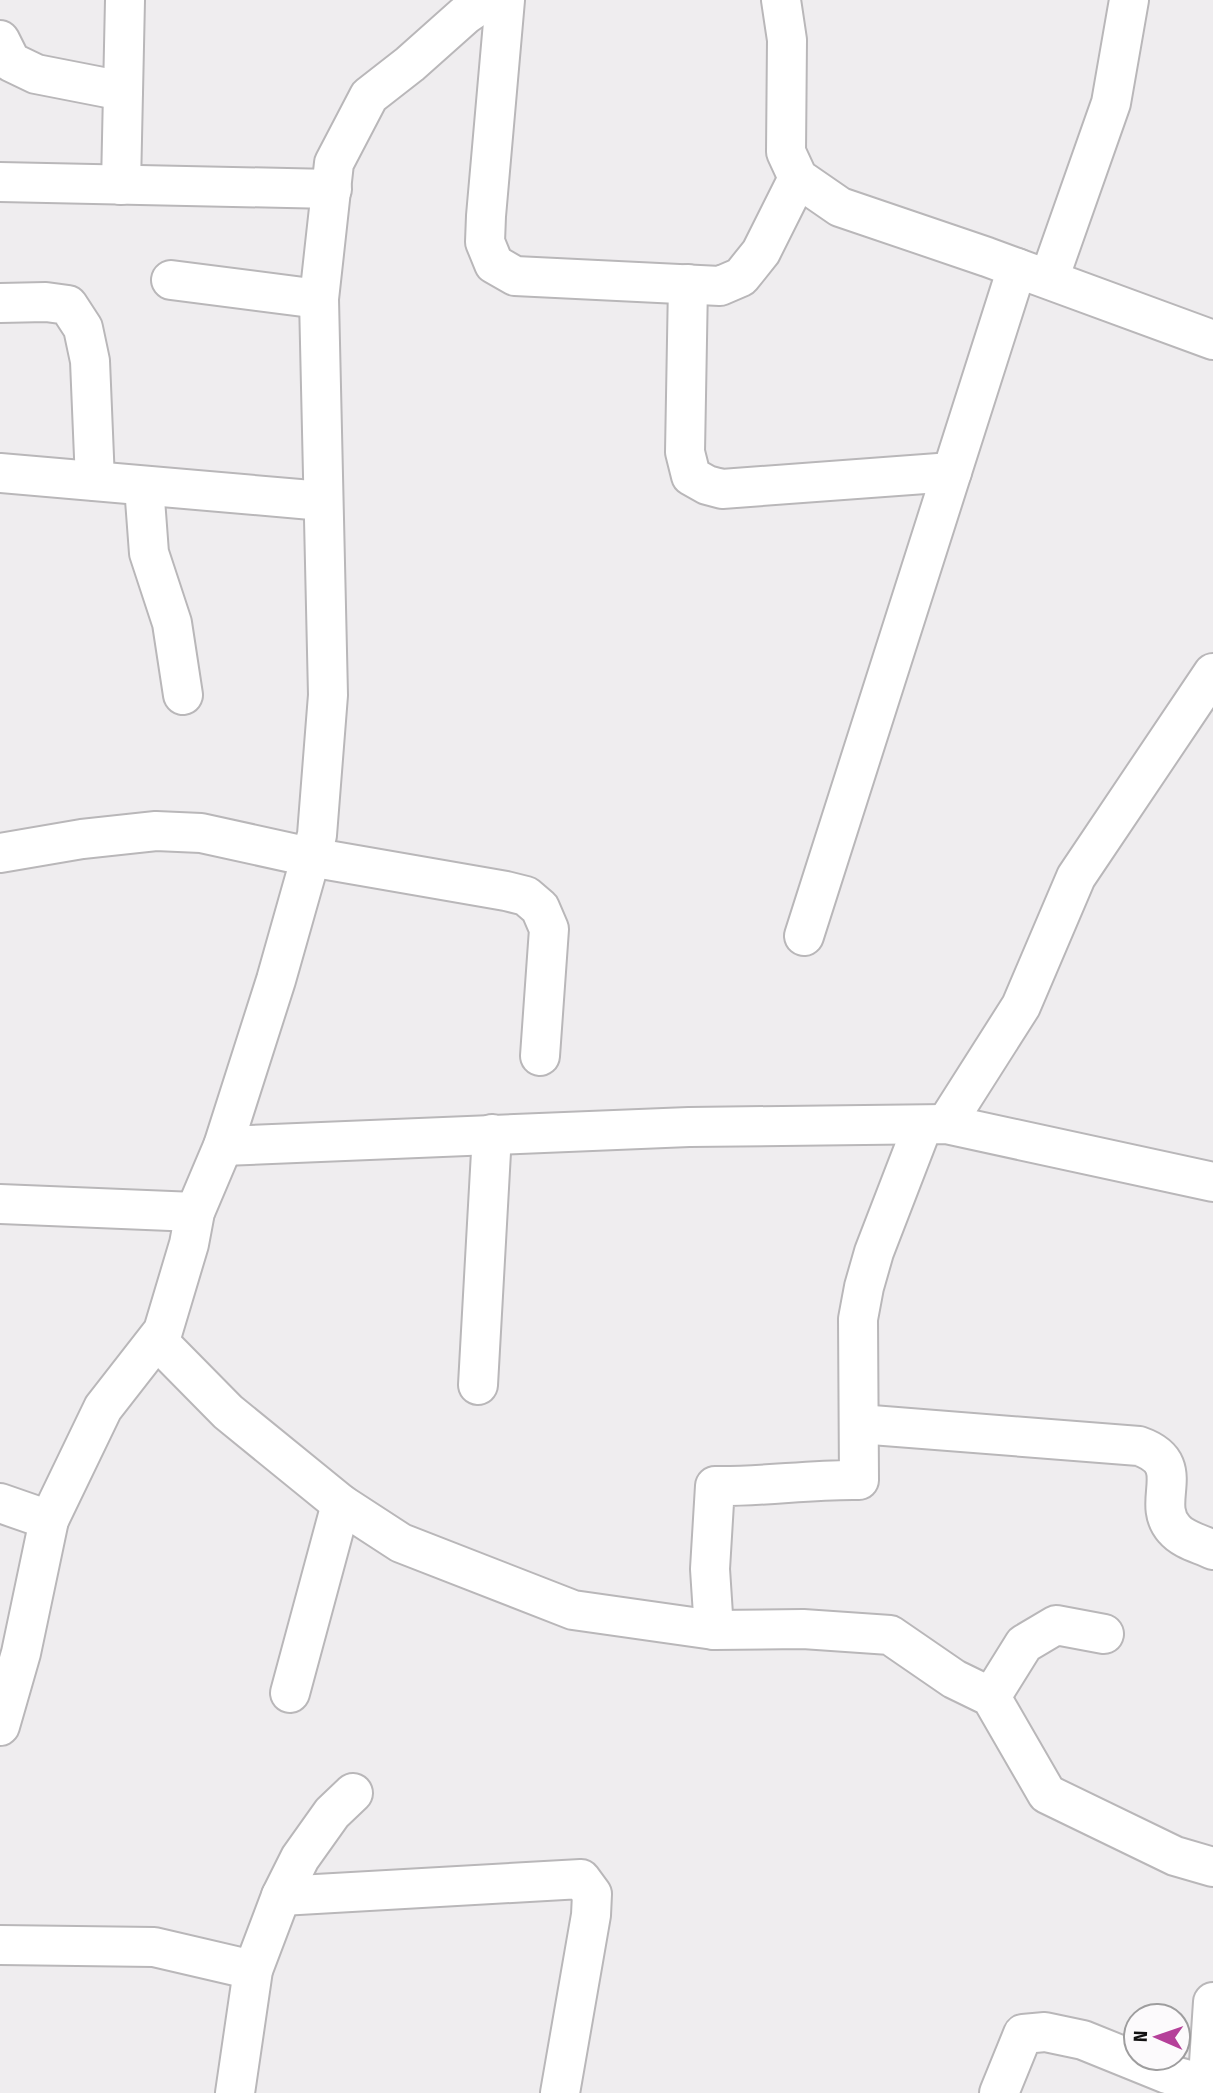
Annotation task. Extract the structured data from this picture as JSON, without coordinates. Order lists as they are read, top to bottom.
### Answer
{
  "north": "left"
}
